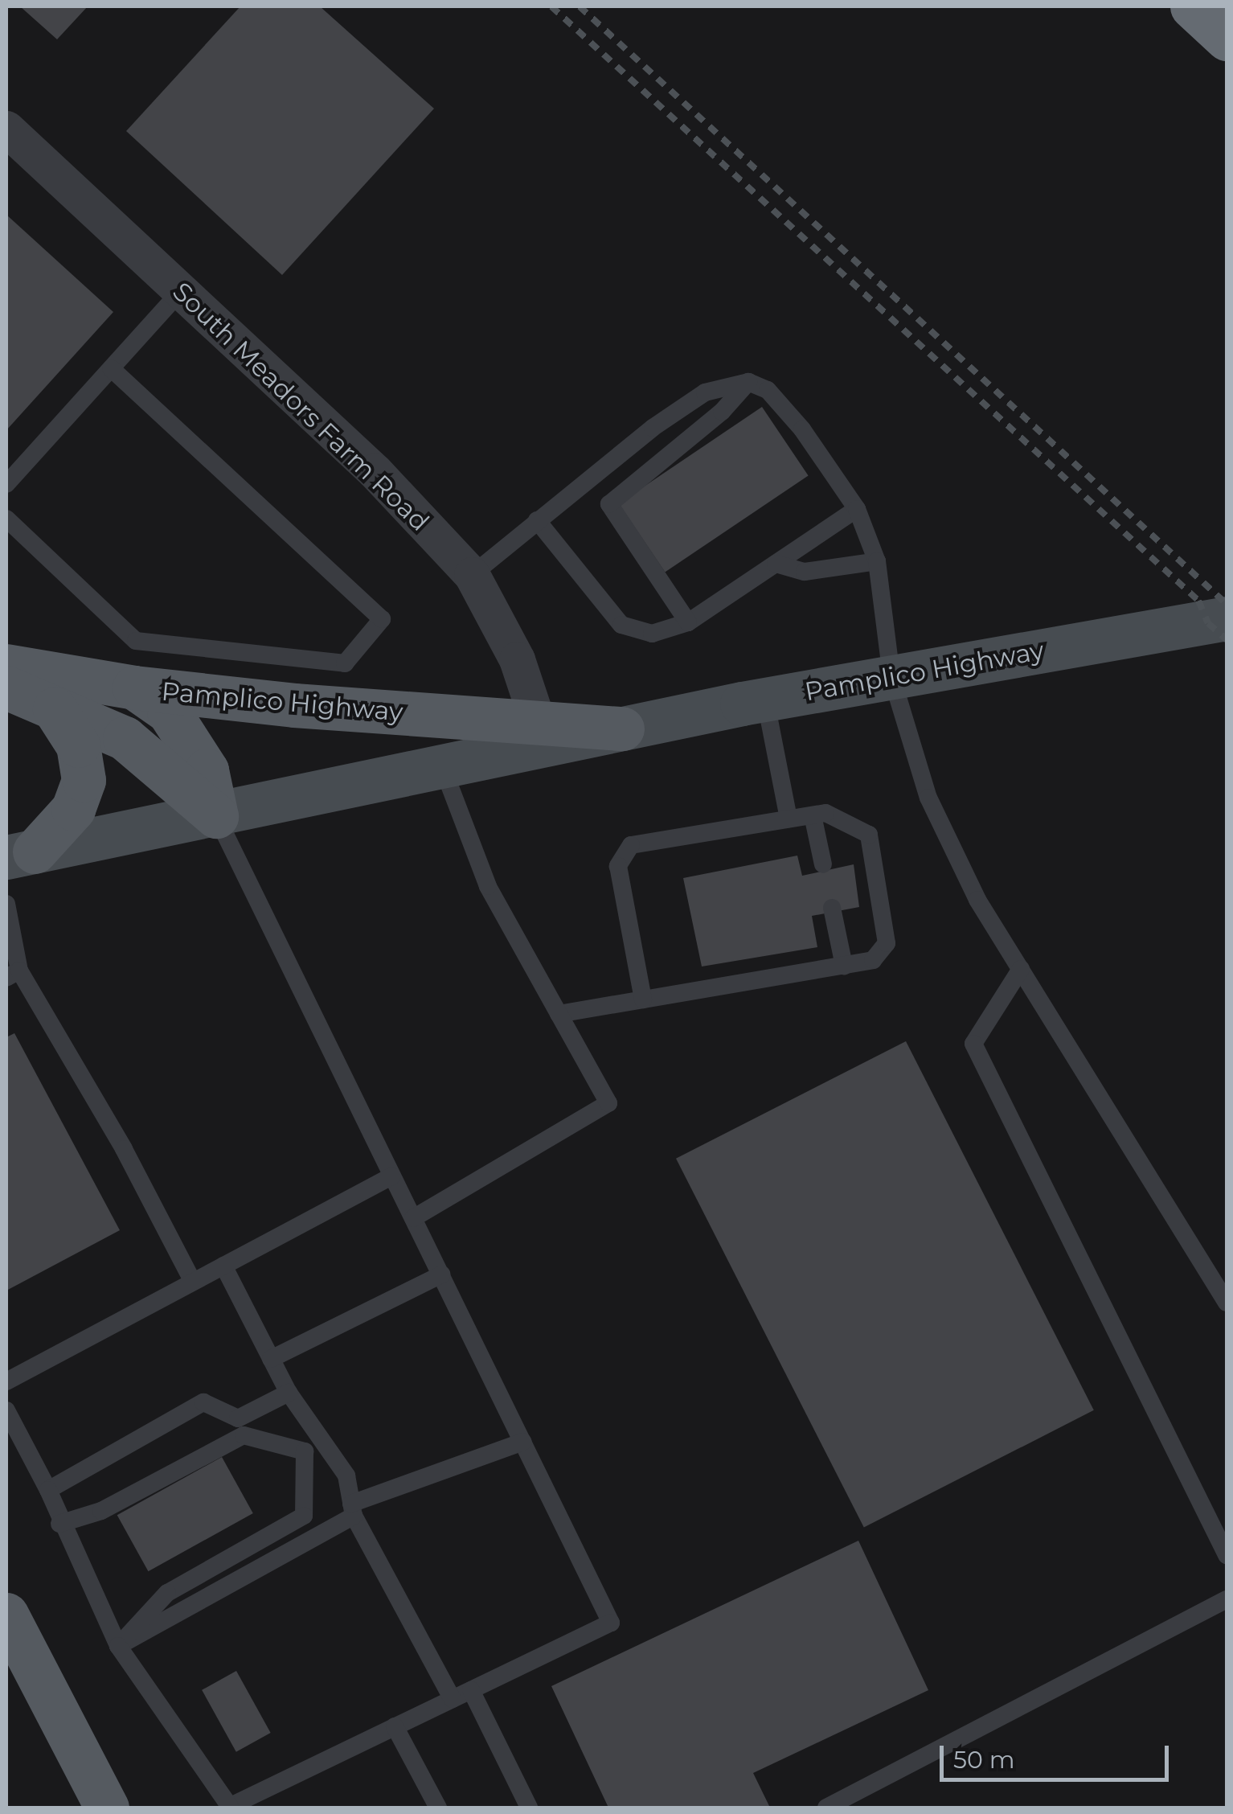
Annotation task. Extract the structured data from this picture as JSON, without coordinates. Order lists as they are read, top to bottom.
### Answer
{
  "streets": {
    "main road": ["Pamplico Highway"],
    "street": ["South Meadors Farm Road"]
  },
  "crossings": [
    ["South Meadors Farm Road", "Pamplico Highway"]
  ],
  "scale_bar": "50 m"
}
